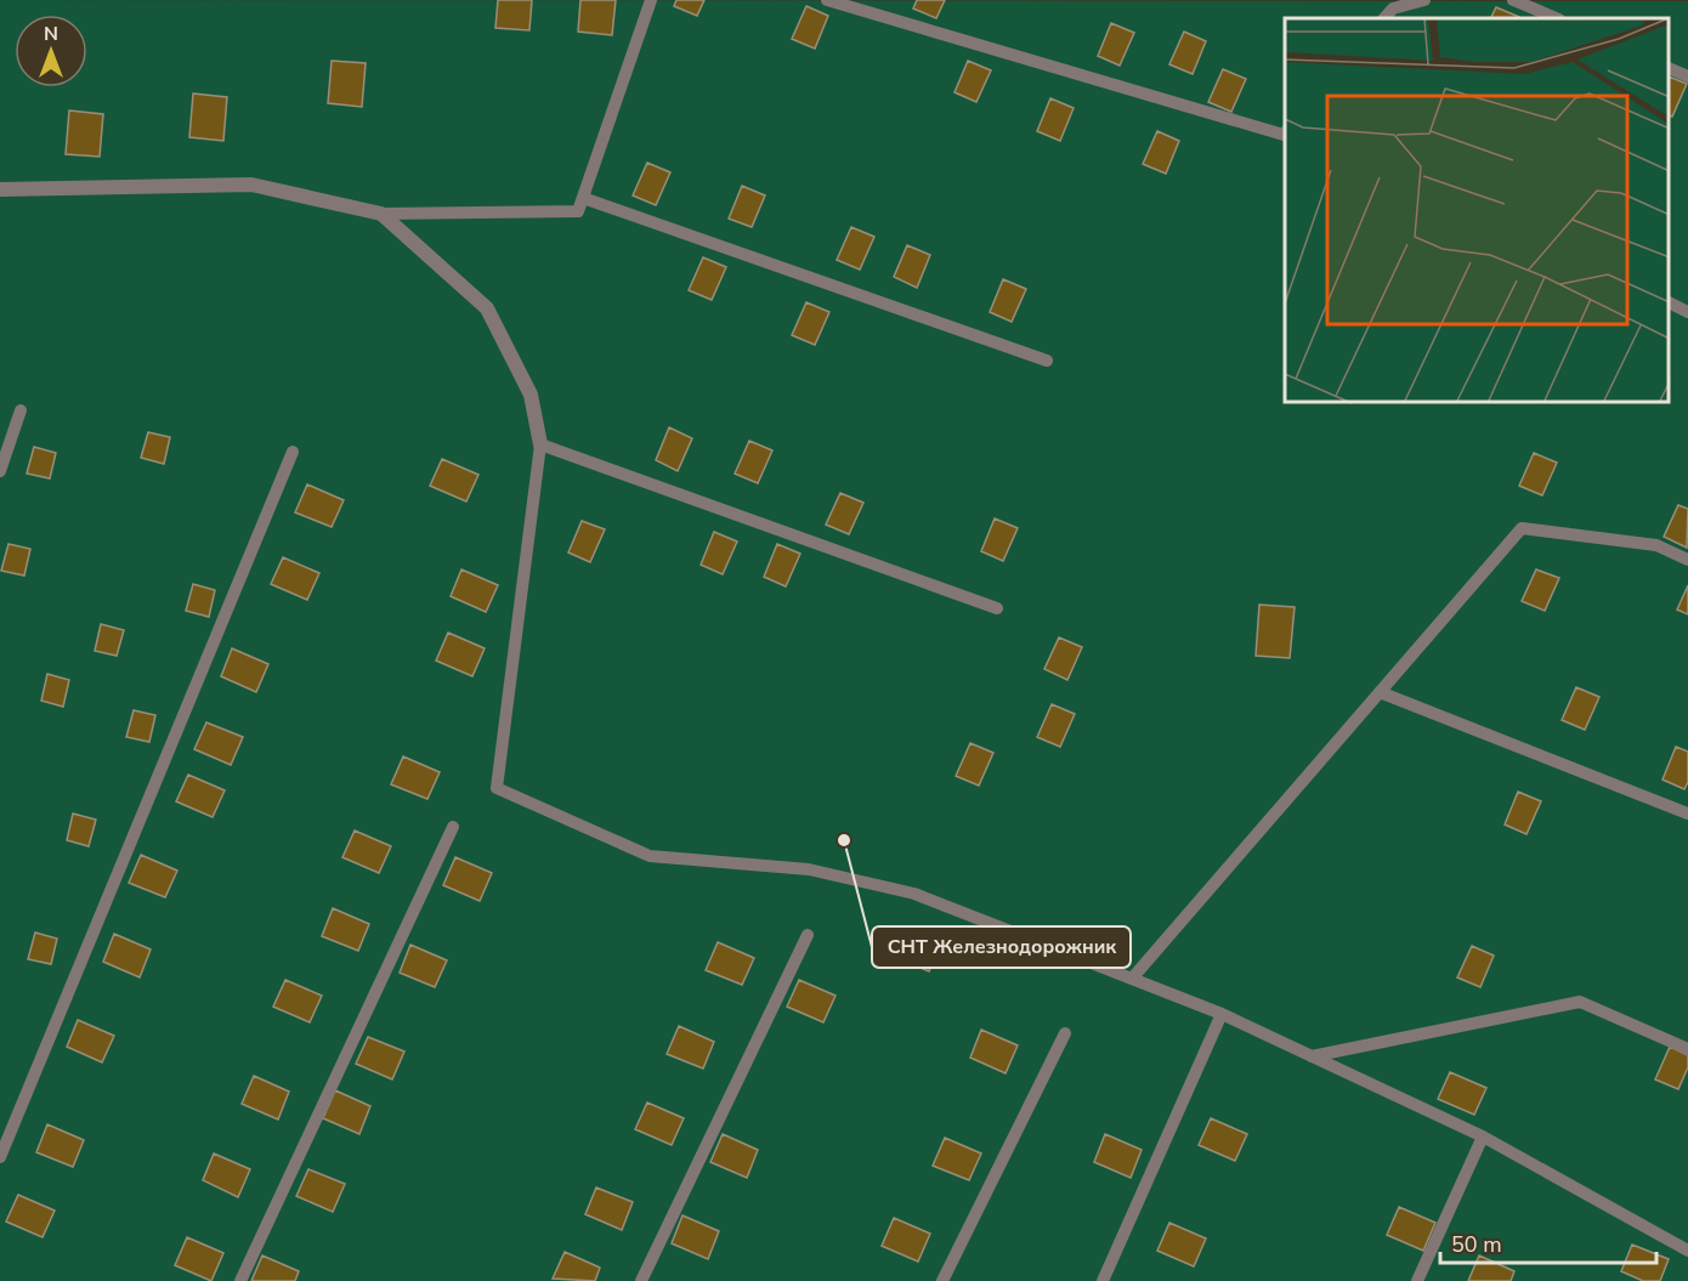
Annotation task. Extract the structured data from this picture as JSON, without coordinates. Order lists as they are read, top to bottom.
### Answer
{
  "places": ["СНТ Железнодорожник"],
  "scale_bar": "50 m",
  "north": "top"
}
